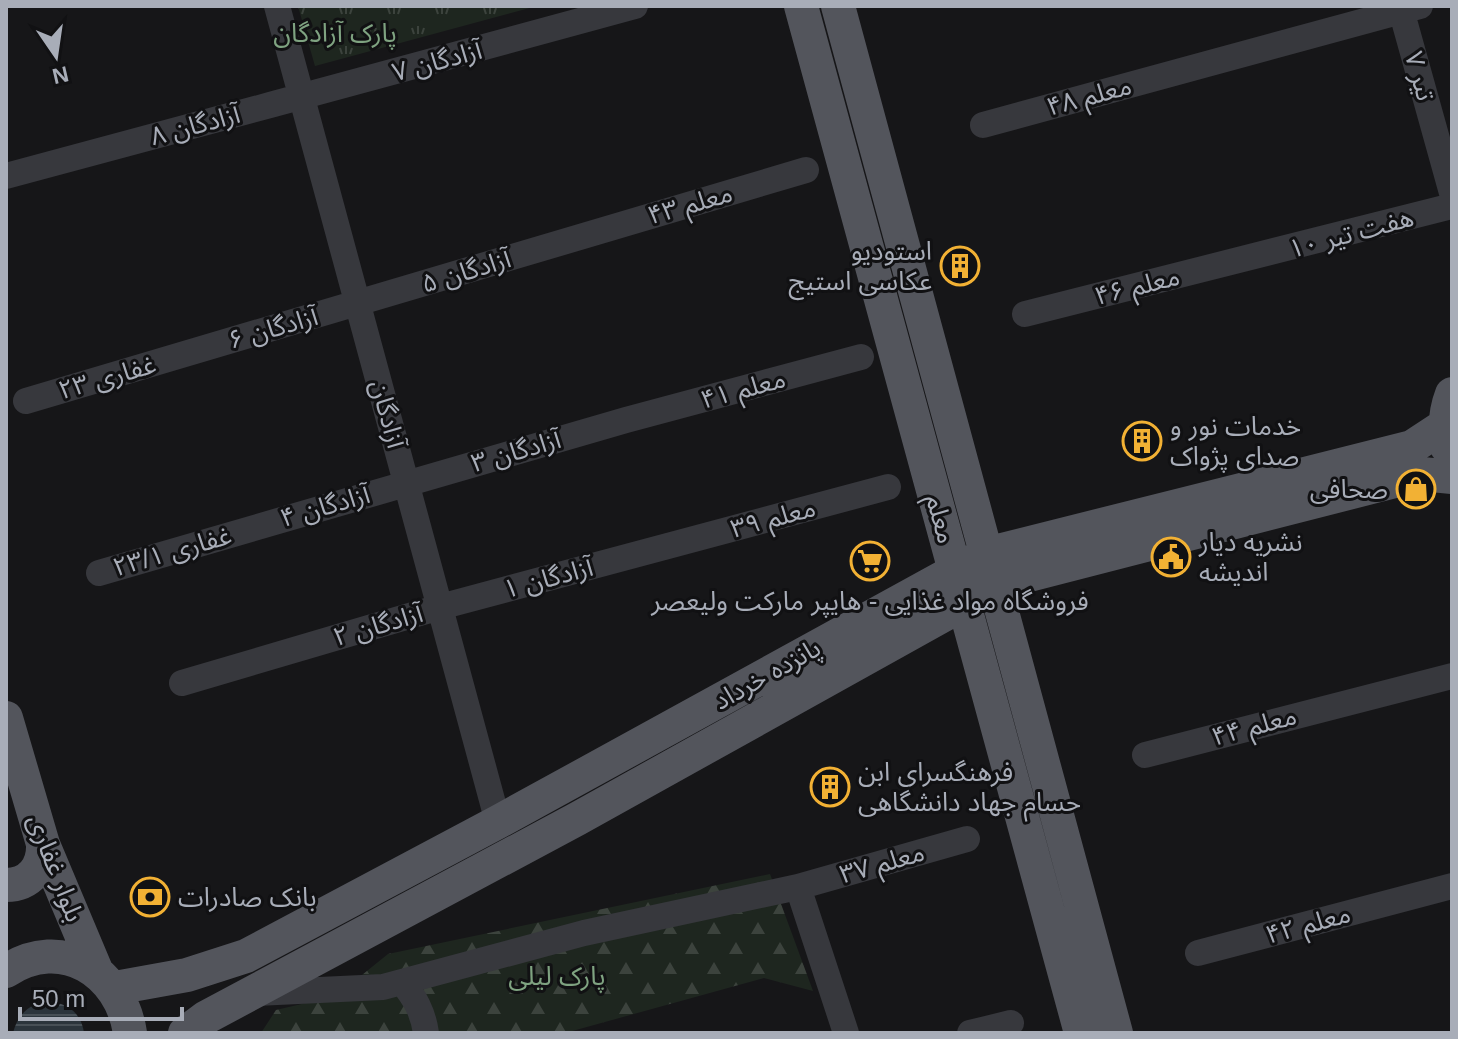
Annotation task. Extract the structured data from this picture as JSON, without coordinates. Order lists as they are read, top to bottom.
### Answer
{
  "streets": {
    "main road": ["معلم", "پانزده خرداد", "بلوار غفاری"],
    "street": [
      "آزادگان ۷",
      "۷ تیر",
      "معلم ۴۸",
      "آزادگان ۸",
      "معلم ۴۳",
      "هفت تیر ۱۰",
      "آزادگان ۵",
      "معلم ۴۶",
      "آزادگان ۶",
      "غفاری ۲۳",
      "معلم ۴۱",
      "آزادگان",
      "آزادگان ۳",
      "آزادگان ۴",
      "معلم ۳۹",
      "غفاری ۲۳/۱",
      "آزادگان ۱",
      "آزادگان ۲",
      "معلم ۴۴",
      "معلم ۳۷",
      "معلم ۴۲"
    ]
  },
  "crossings": [
    ["آزادگان ۷", "آزادگان ۸"],
    ["آزادگان ۷", "آزادگان"],
    ["۷ تیر", "معلم ۴۸"],
    ["آزادگان ۸", "آزادگان"],
    ["معلم ۴۳", "آزادگان ۵"],
    ["هفت تیر ۱۰", "معلم ۴۶"],
    ["آزادگان ۵", "آزادگان ۶"],
    ["آزادگان ۵", "آزادگان"],
    ["آزادگان ۶", "غفاری ۲۳"],
    ["آزادگان ۶", "آزادگان"],
    ["معلم ۴۱", "آزادگان ۳"],
    ["آزادگان", "آزادگان ۳"],
    ["آزادگان", "آزادگان ۴"],
    ["آزادگان", "آزادگان ۱"],
    ["آزادگان", "آزادگان ۲"],
    ["آزادگان", "پانزده خرداد"],
    ["آزادگان ۳", "آزادگان ۴"],
    ["آزادگان ۴", "غفاری ۲۳/۱"],
    ["معلم ۳۹", "آزادگان ۱"],
    ["معلم", "پانزده خرداد"],
    ["آزادگان ۱", "آزادگان ۲"],
    ["پانزده خرداد", "معلم ۳۷"],
    ["پانزده خرداد", "بلوار غفاری"]
  ],
  "parks": ["پارک آزادگان", "پارک لیلی"],
  "places": {
    "building": ["استودیو عکاسی استیج", "خدمات نور و صدای پژواک", "فرهنگسرای ابن حسام جهاد دانشگاهی"],
    "shop": ["صحافی"],
    "public building": ["نشریه دیار اندیشه"],
    "supermarket": ["فروشگاه مواد غذایی - هایپر مارکت ولیعصر"],
    "bank": ["بانک صادرات"]
  },
  "scale_bar": "50 m",
  "north": "bottom"
}
